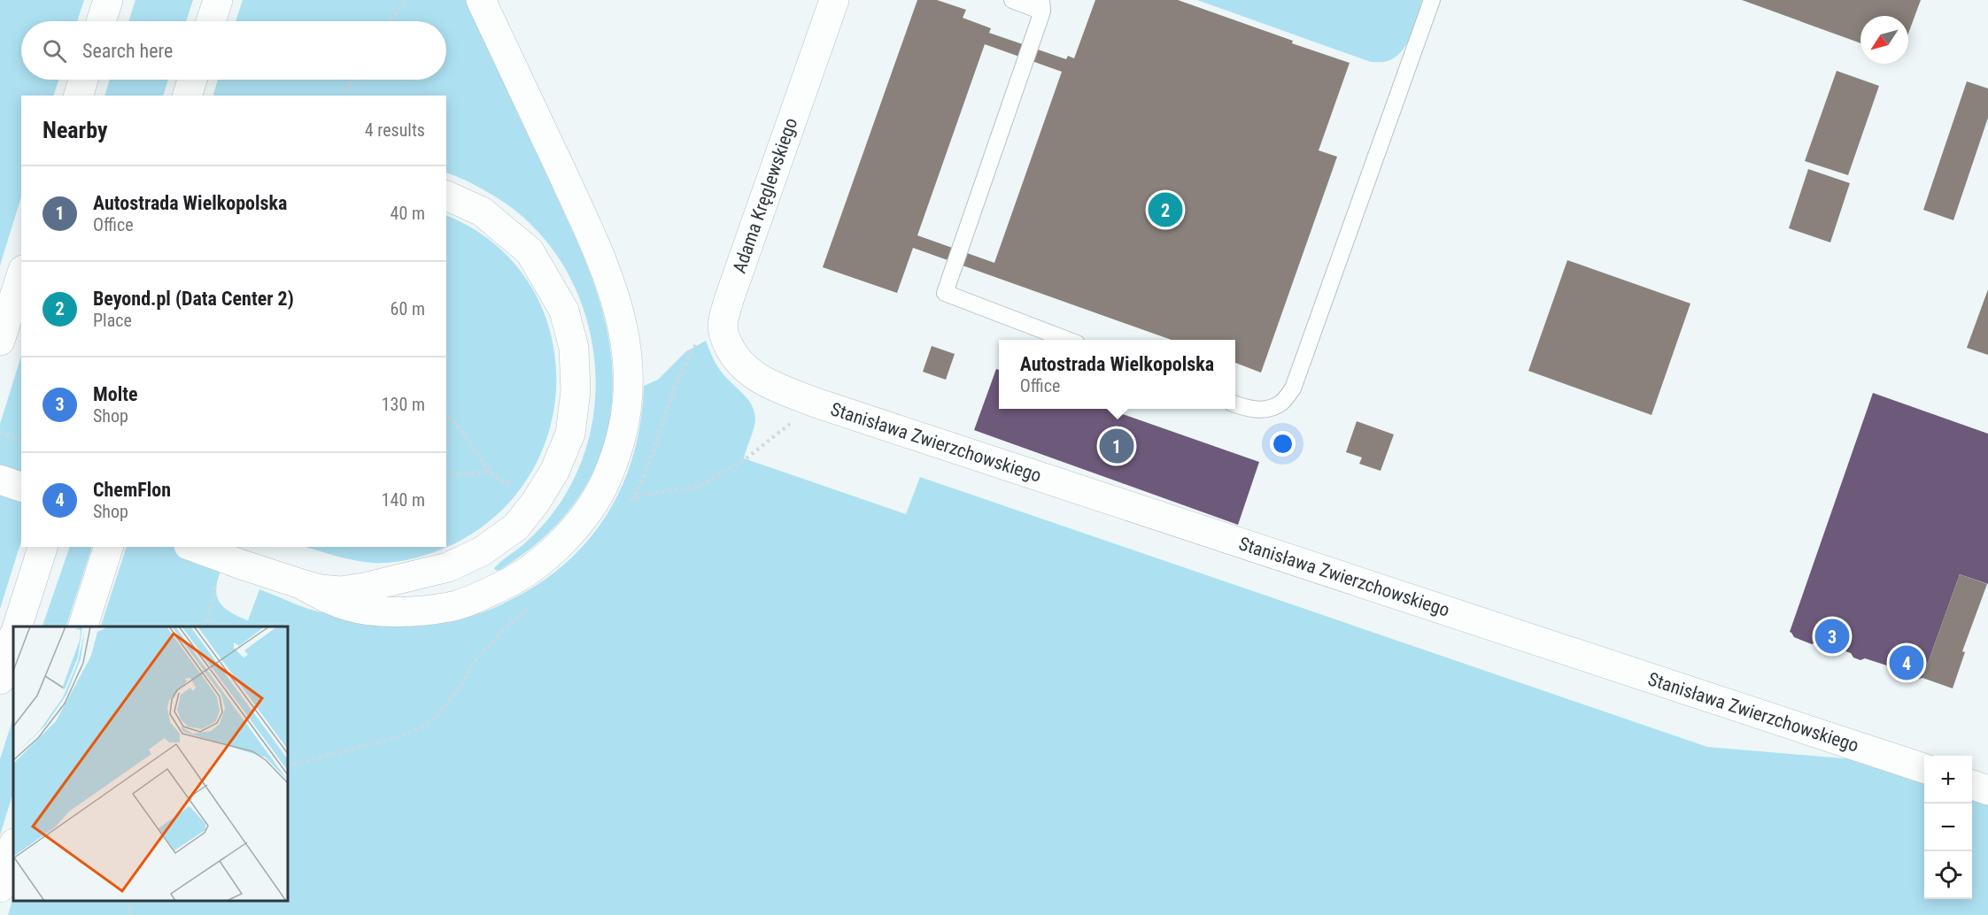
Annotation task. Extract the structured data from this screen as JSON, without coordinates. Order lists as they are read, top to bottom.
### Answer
{
  "streets": {
    "main road": ["Adama Kręglewskiego", "Stanisława Zwierzchowskiego"]
  },
  "crossings": [
    ["Adama Kręglewskiego", "Stanisława Zwierzchowskiego"]
  ],
  "north": "bottom left",
  "page": {
    "search": "Search here",
    "heading": ["Nearby", "4 results"],
    "list": [
      {
        "mark": "1",
        "name": "Autostrada Wielkopolska",
        "note": "Office",
        "value": "40 m"
      },
      {
        "mark": "2",
        "name": "Beyond.pl (Data Center 2)",
        "note": "Place",
        "value": "60 m"
      },
      {
        "mark": "3",
        "name": "Molte",
        "note": "Shop",
        "value": "130 m"
      },
      {
        "mark": "4",
        "name": "ChemFlon",
        "note": "Shop",
        "value": "140 m"
      }
    ],
    "pins": [
      "2",
      "1",
      "3",
      "4"
    ],
    "popup": ["Autostrada Wielkopolska", "Office"],
    "map_buttons": ["+", "−"]
  }
}
